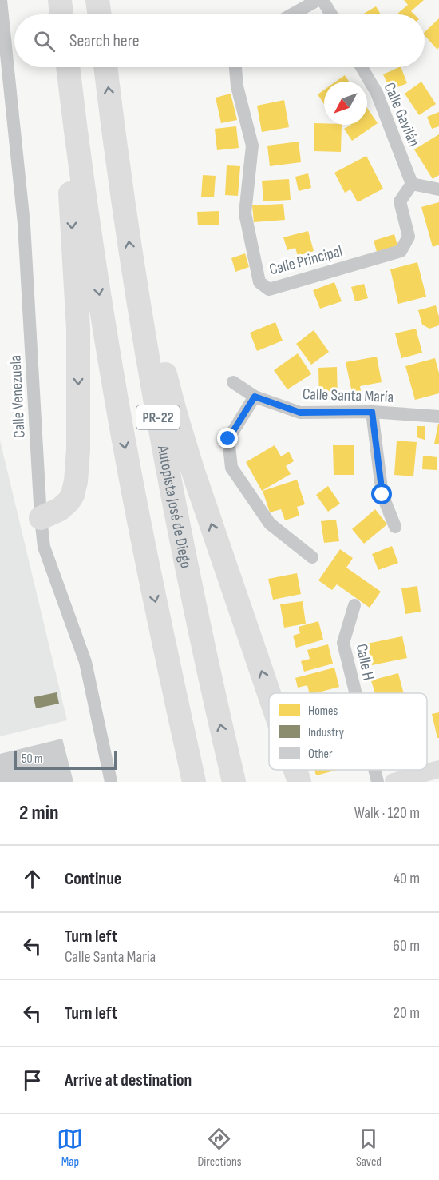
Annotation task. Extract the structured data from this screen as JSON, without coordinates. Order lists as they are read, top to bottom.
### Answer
{
  "streets": {
    "highway": ["PR-22", "Autopista José de Diego"],
    "street": [
      "Calle Gavilán",
      "Calle Principal",
      "Calle Santa María",
      "Calle Venezuela",
      "Calle H"
    ]
  },
  "crossings": [
    ["Calle Gavilán", "Calle Principal"]
  ],
  "legend": ["Homes", "Industry", "Other"],
  "scale_bar": "50 m",
  "north": "bottom left",
  "page": {
    "search": "Search here",
    "scale": "50 m",
    "heading": ["2 min", "Walk · 120 m"],
    "list": [
      ["Continue", "40 m"],
      ["Turn left", "Calle Santa María", "60 m"],
      ["Turn left", "20 m"],
      "Arrive at destination"
    ],
    "nav": ["Map", "Directions", "Saved"]
  }
}
